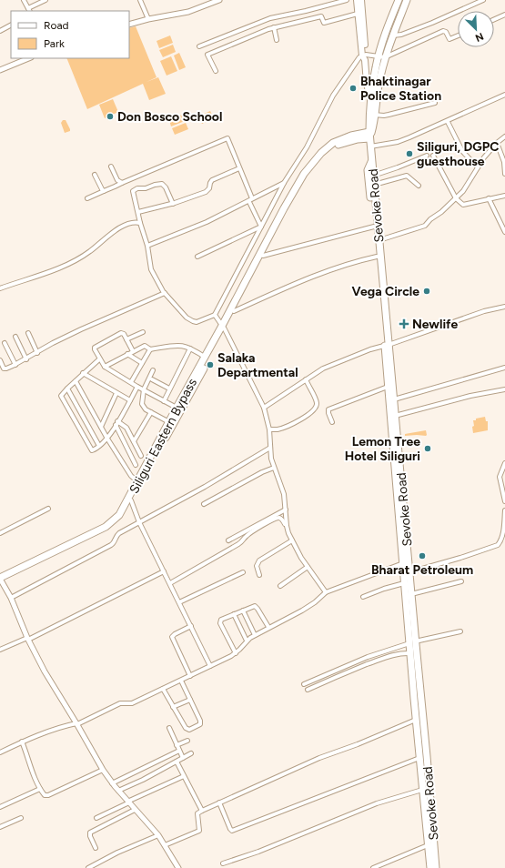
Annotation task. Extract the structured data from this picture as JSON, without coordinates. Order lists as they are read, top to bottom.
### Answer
{
  "streets": {
    "main road": ["Sevoke Road", "Siliguri Eastern Bypass"]
  },
  "places": {
    "other": [
      "Bhaktinagar Police Station",
      "Don Bosco School",
      "Siliguri, DGPC guesthouse",
      "Vega Circle",
      "Salaka Departmental",
      "Lemon Tree Hotel Siliguri",
      "Bharat Petroleum"
    ],
    "health": ["Newlife"]
  },
  "legend": ["Road", "Park"],
  "north": "bottom right"
}
